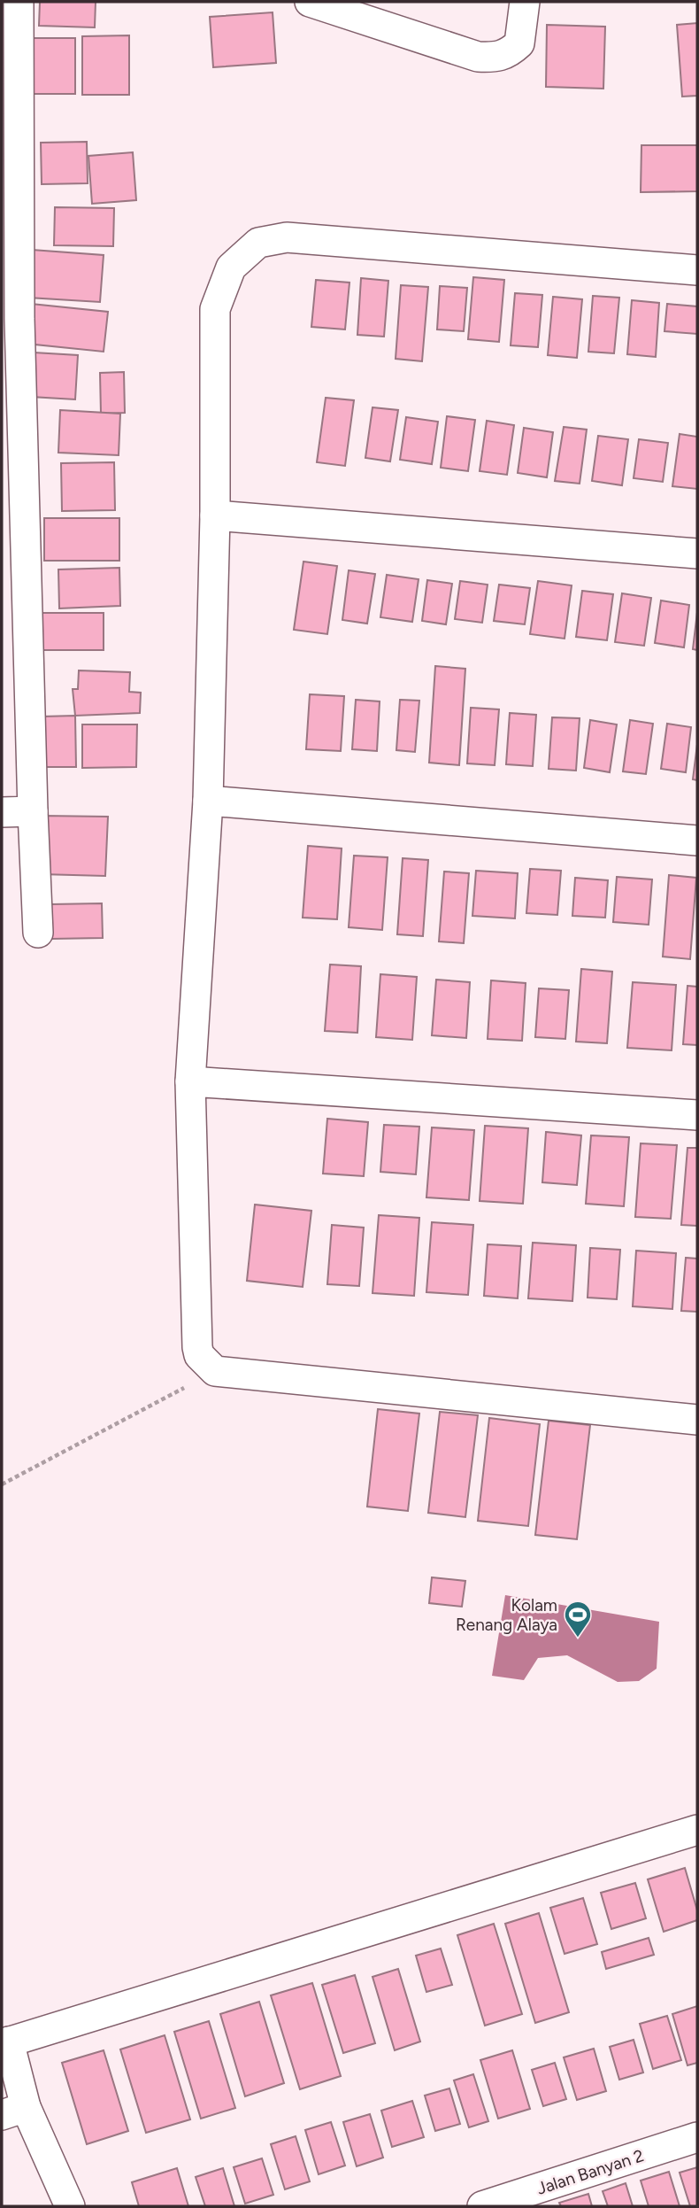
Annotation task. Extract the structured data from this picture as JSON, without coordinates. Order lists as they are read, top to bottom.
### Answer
{
  "streets": {
    "street": ["Jalan Banyan 2"]
  },
  "places": {
    "sports": ["Kolam Renang Alaya"]
  }
}
